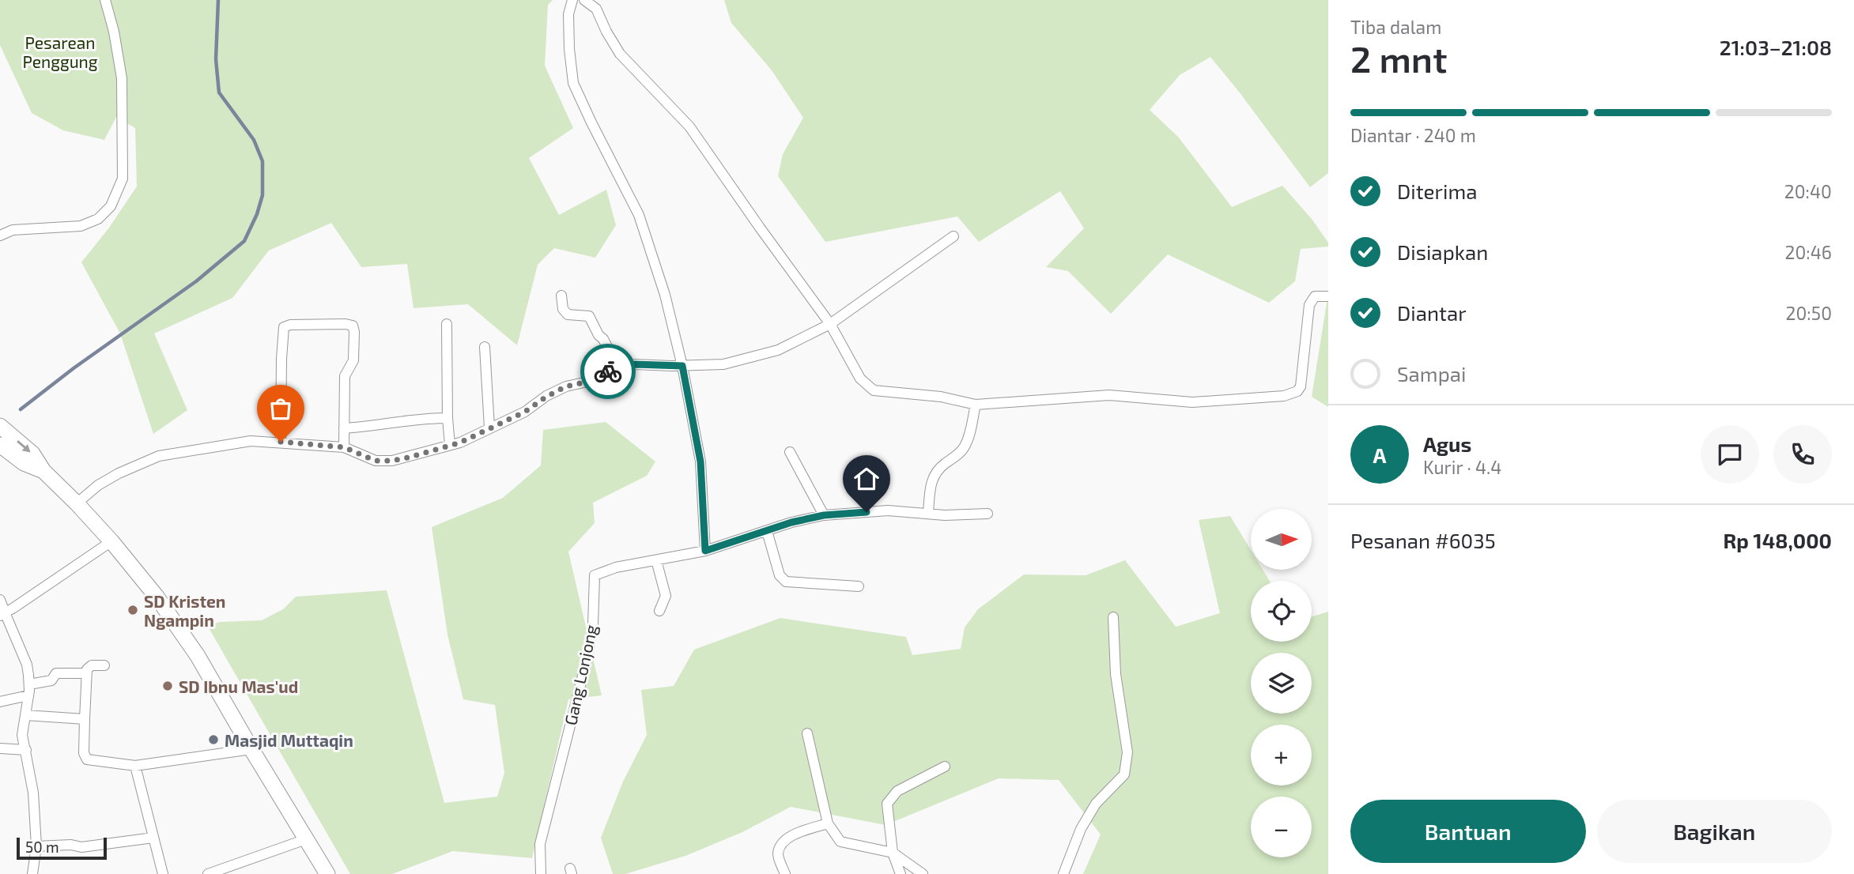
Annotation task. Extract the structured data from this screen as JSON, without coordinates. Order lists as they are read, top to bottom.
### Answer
{
  "streets": {
    "street": ["Gang Lonjong"]
  },
  "parks": ["Pesarean Penggung"],
  "places": ["SD Kristen Ngampin", "SD Ibnu Mas'ud", "Masjid Muttaqin"],
  "scale_bar": "50 m",
  "north": "right",
  "page": {
    "heading": ["2 mnt", "Tiba dalam", "21:03–21:08"],
    "panel": [
      "Agus",
      "Kurir · 4.4",
      "Pesanan #6035",
      "Rp 148,000"
    ],
    "bar": "Diantar · 240 m",
    "list": [
      ["Diterima", "20:40"],
      ["Disiapkan", "20:46"],
      ["Diantar", "20:50"],
      "Sampai"
    ],
    "round": "A",
    "map_buttons": ["+", "−"],
    "buttons": ["Bantuan", "Bagikan"],
    "scale": "50 m"
  }
}
